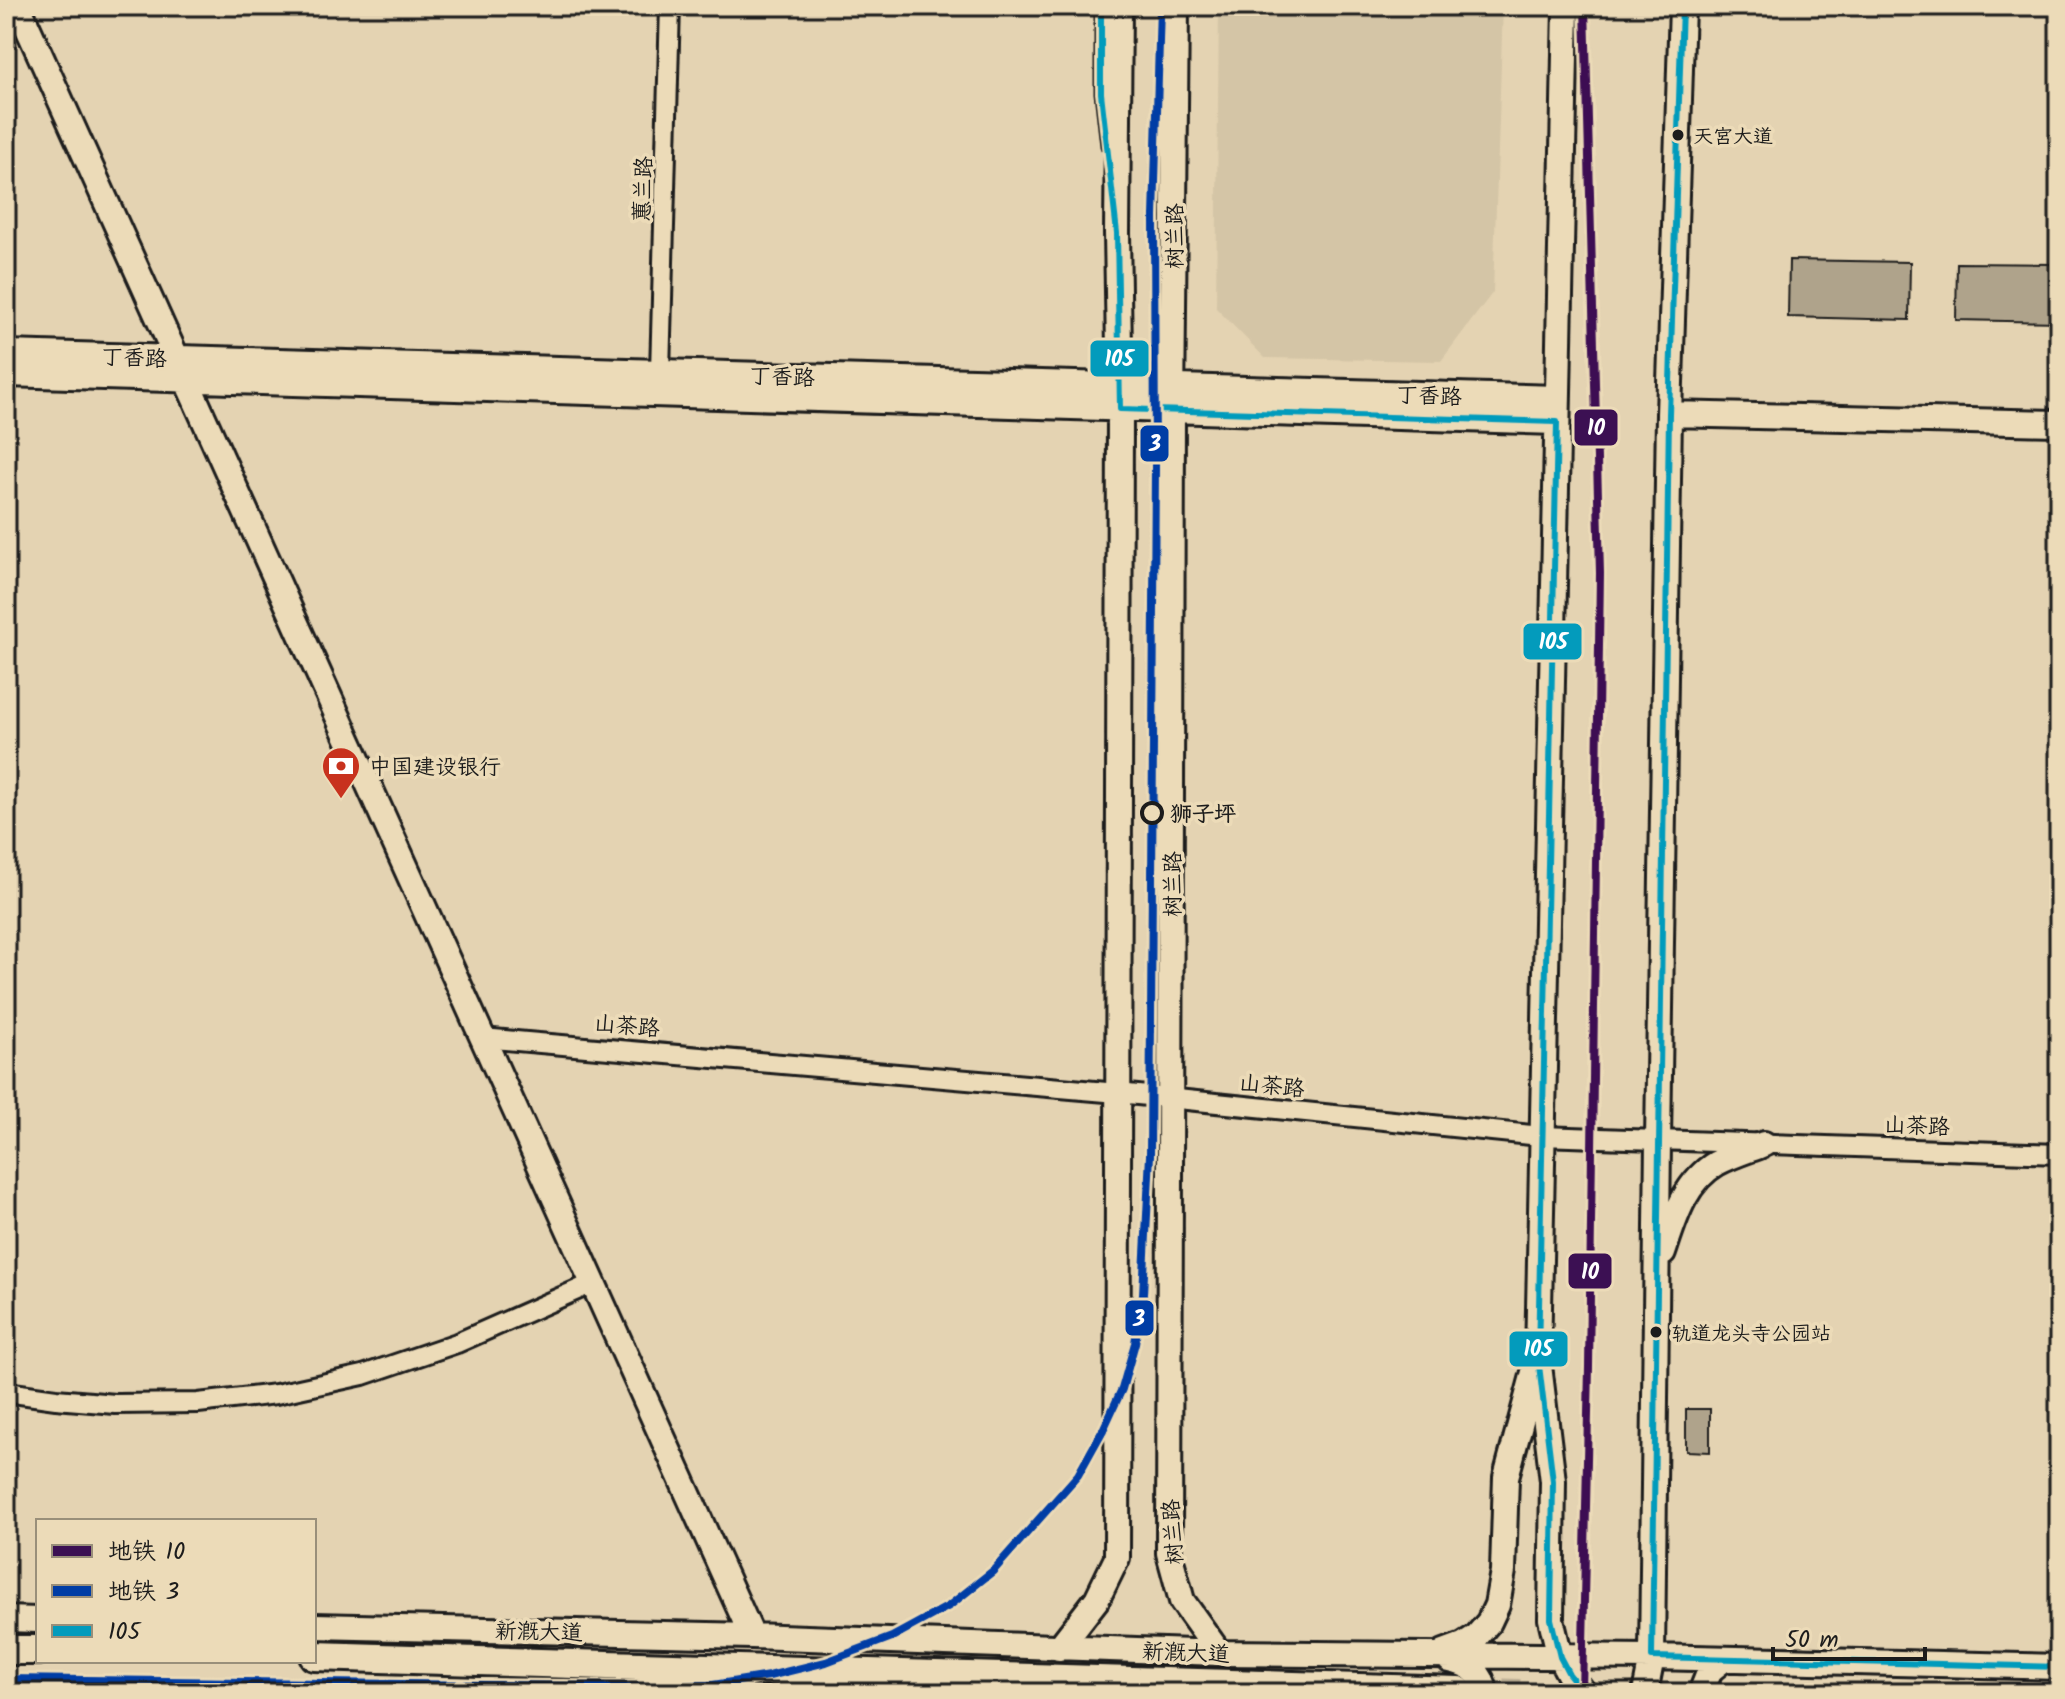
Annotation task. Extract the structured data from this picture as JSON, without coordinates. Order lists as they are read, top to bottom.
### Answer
{
  "streets": {
    "main road": ["新溉大道"],
    "street": [
      "蕙兰路",
      "树兰路",
      "丁香路",
      "山茶路"
    ]
  },
  "crossings": [
    ["蕙兰路", "丁香路"],
    ["树兰路", "丁香路"],
    ["树兰路", "山茶路"],
    ["树兰路", "新溉大道"]
  ],
  "places": {
    "other": ["天宫大道", "狮子坪", "轨道龙头寺公园站"],
    "bank": ["中国建设银行"]
  },
  "lines": ["metro line 10", "metro line 3", "transit line 105"],
  "legend": ["地铁 10", "地铁 3", "105"],
  "scale_bar": "50 m"
}
